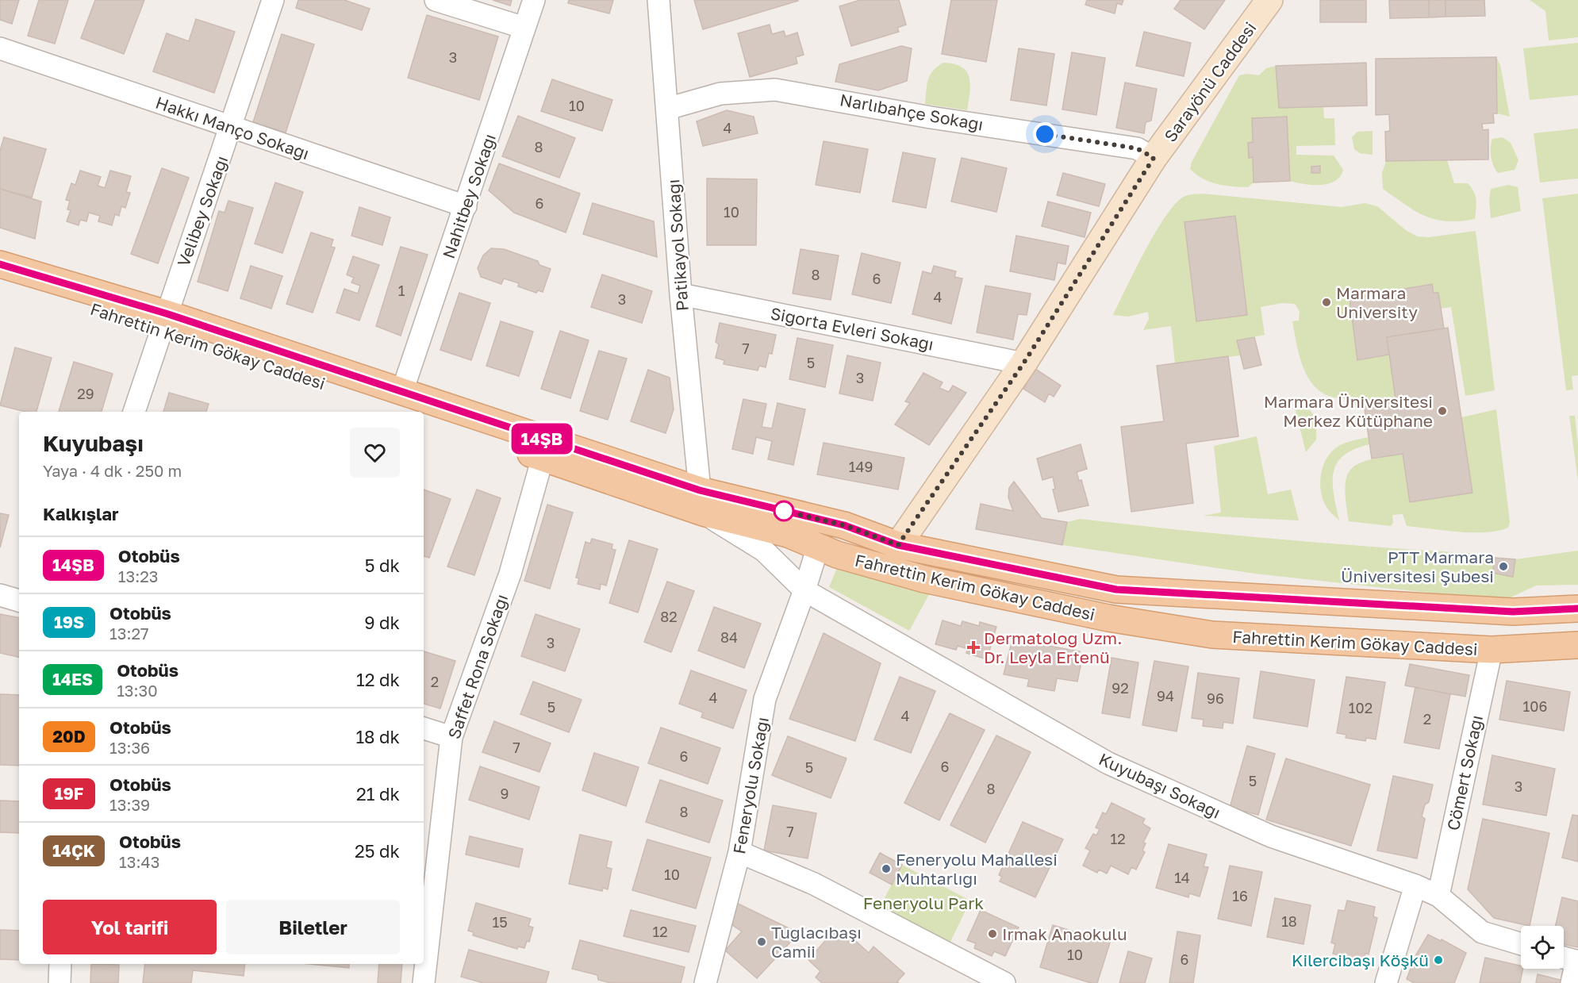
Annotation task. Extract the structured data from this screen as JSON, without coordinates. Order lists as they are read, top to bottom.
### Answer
{
  "streets": {
    "main road": ["Fahrettin Kerim Gökay Caddesi"],
    "street": [
      "Sarayönü Caddesi",
      "Narlıbahçe Sokağı",
      "Hakkı Manço Sokağı",
      "Nahitbey Sokağı",
      "Velibey Sokağı",
      "Patikayol Sokağı",
      "Sigorta Evleri Sokağı",
      "Saffet Rona Sokağı",
      "Cömert Sokağı",
      "Feneryolu Sokağı",
      "Kuyubaşı Sokağı"
    ]
  },
  "crossings": [
    ["Sarayönü Caddesi", "Narlıbahçe Sokağı"],
    ["Sarayönü Caddesi", "Sigorta Evleri Sokağı"],
    ["Sarayönü Caddesi", "Fahrettin Kerim Gökay Caddesi"],
    ["Narlıbahçe Sokağı", "Patikayol Sokağı"],
    ["Hakkı Manço Sokağı", "Nahitbey Sokağı"],
    ["Hakkı Manço Sokağı", "Velibey Sokağı"],
    ["Nahitbey Sokağı", "Fahrettin Kerim Gökay Caddesi"],
    ["Velibey Sokağı", "Fahrettin Kerim Gökay Caddesi"],
    ["Patikayol Sokağı", "Sigorta Evleri Sokağı"],
    ["Patikayol Sokağı", "Fahrettin Kerim Gökay Caddesi"],
    ["Patikayol Sokağı", "Kuyubaşı Sokağı"],
    ["Fahrettin Kerim Gökay Caddesi", "Saffet Rona Sokağı"],
    ["Fahrettin Kerim Gökay Caddesi", "Cömert Sokağı"],
    ["Fahrettin Kerim Gökay Caddesi", "Feneryolu Sokağı"],
    ["Fahrettin Kerim Gökay Caddesi", "Kuyubaşı Sokağı"],
    ["Cömert Sokağı", "Kuyubaşı Sokağı"],
    ["Feneryolu Sokağı", "Kuyubaşı Sokağı"]
  ],
  "parks": ["Feneryolu Park"],
  "places": {
    "other": [
      "Marmara University",
      "Marmara Üniversitesi Merkez Kütüphane",
      "PTT Marmara Üniversitesi Şubesi",
      "Feneryolu Mahallesi Muhtarlığı",
      "Irmak Anaokulu",
      "Tuğlacıbaşı Camii",
      "Kilercibaşı Köşkü"
    ],
    "health": ["Dermatolog Uzm. Dr. Leyla Ertenü"]
  },
  "lines": ["bus line 14ŞB"],
  "house_numbers": [
    "3",
    "10",
    "4",
    "8",
    "6",
    "10",
    "8",
    "6",
    "1",
    "4",
    "3",
    "7",
    "5",
    "3",
    "29",
    "149",
    "82",
    "84",
    "3",
    "2",
    "92",
    "94",
    "4",
    "96",
    "106",
    "5",
    "102",
    "4",
    "2",
    "7",
    "6",
    "6",
    "5",
    "5",
    "3",
    "8",
    "9",
    "8",
    "7",
    "12",
    "10",
    "14",
    "16",
    "18",
    "15",
    "12",
    "10",
    "6"
  ],
  "page": {
    "on_map": "14ŞB",
    "heading": [
      ["Kuyubaşı", "Yaya · 4 dk · 250 m"],
      "Kalkışlar"
    ],
    "list": [
      {
        "mark": "14ŞB",
        "name": "Otobüs",
        "note": "13:23",
        "value": "5 dk"
      },
      {
        "mark": "19S",
        "name": "Otobüs",
        "note": "13:27",
        "value": "9 dk"
      },
      {
        "mark": "14ES",
        "name": "Otobüs",
        "note": "13:30",
        "value": "12 dk"
      },
      {
        "mark": "20D",
        "name": "Otobüs",
        "note": "13:36",
        "value": "18 dk"
      },
      {
        "mark": "19F",
        "name": "Otobüs",
        "note": "13:39",
        "value": "21 dk"
      },
      {
        "mark": "14ÇK",
        "name": "Otobüs",
        "note": "13:43",
        "value": "25 dk"
      }
    ],
    "buttons": ["Yol tarifi", "Biletler"]
  }
}
